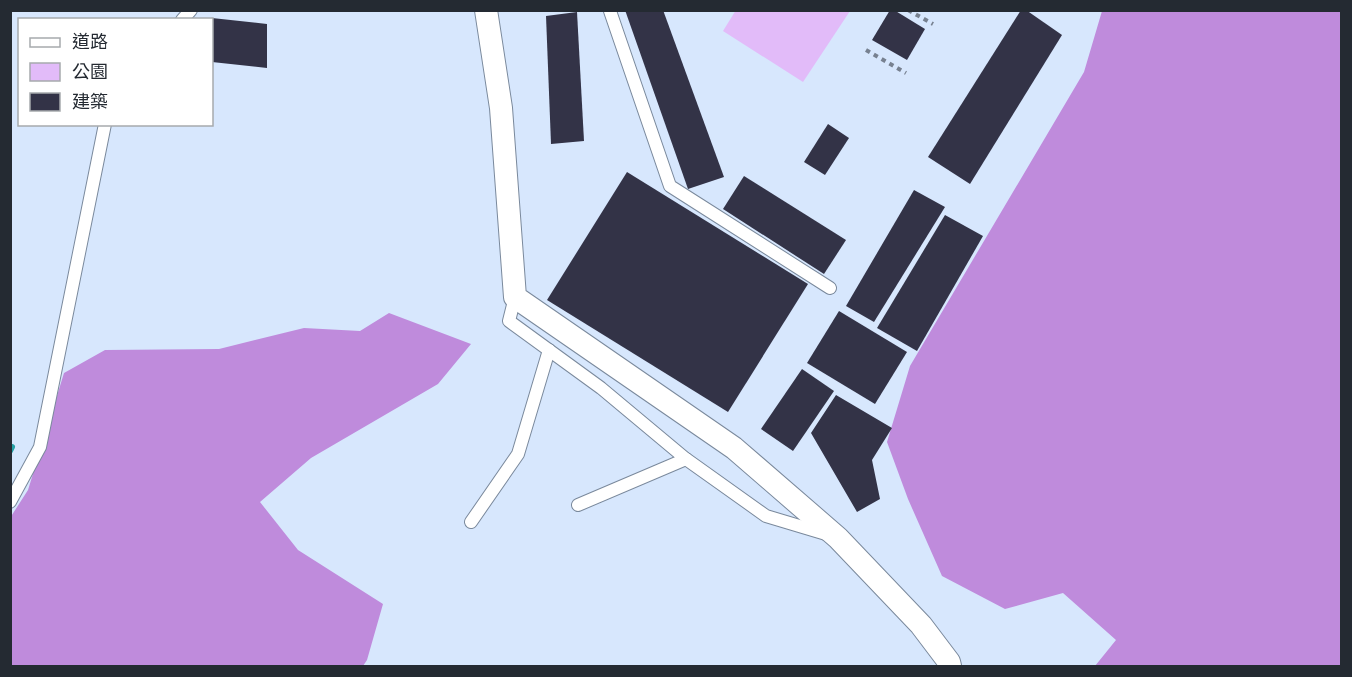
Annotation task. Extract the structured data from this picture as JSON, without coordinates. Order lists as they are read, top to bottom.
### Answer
{
  "legend": ["道路", "公園", "建築"]
}
